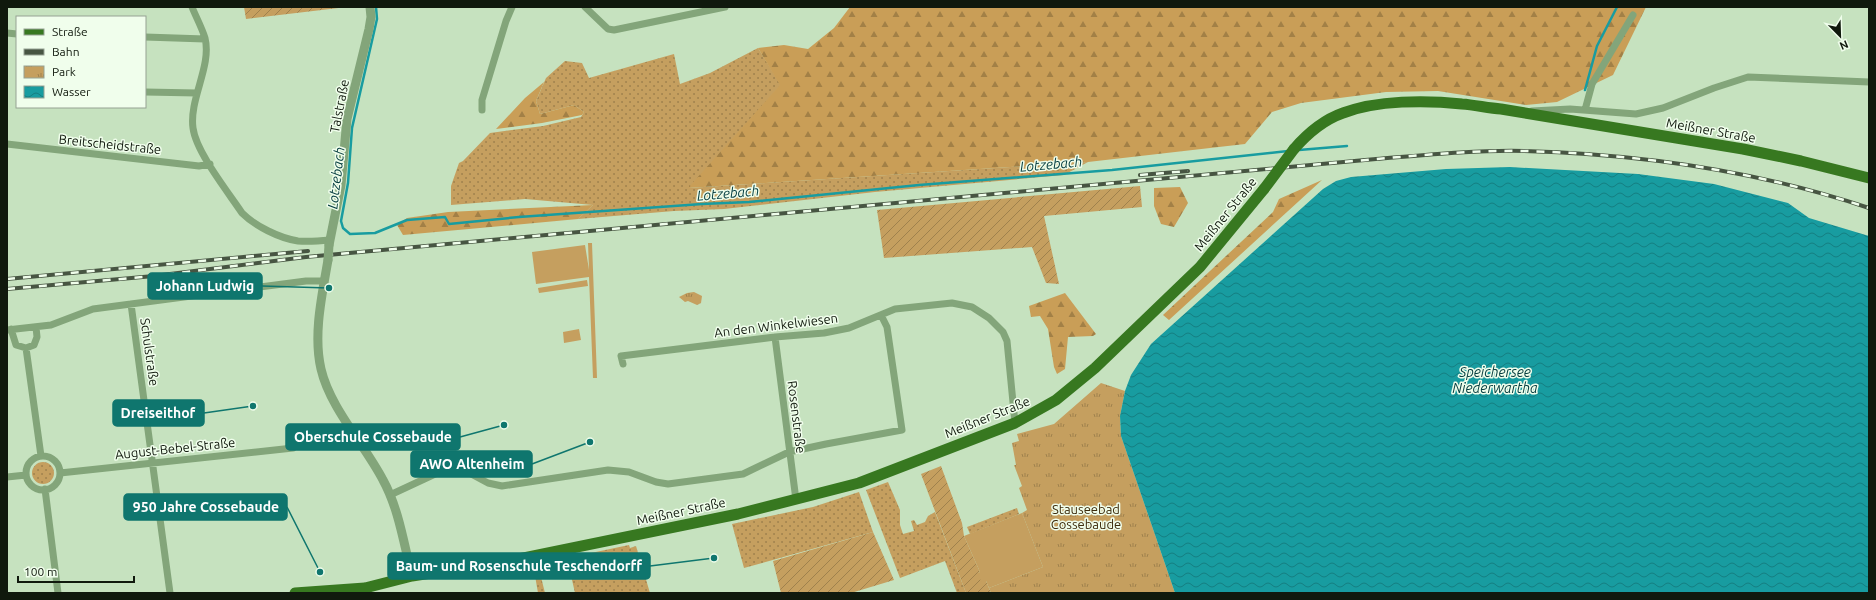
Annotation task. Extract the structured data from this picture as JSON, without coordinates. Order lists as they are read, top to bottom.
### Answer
{
  "streets": {
    "main road": ["Meißner Straße"],
    "street": [
      "Talstraße",
      "Breitscheidstraße",
      "An den Winkelwiesen",
      "Schulstraße",
      "Rosenstraße",
      "August-Bebel-Straße"
    ]
  },
  "crossings": [
    ["Talstraße", "Meißner Straße"],
    ["Meißner Straße", "An den Winkelwiesen"],
    ["Meißner Straße", "Rosenstraße"],
    ["An den Winkelwiesen", "Rosenstraße"],
    ["Schulstraße", "August-Bebel-Straße"]
  ],
  "water": ["Lotzebach", "Speichersee Niederwartha"],
  "parks": ["Stauseebad Cossebaude"],
  "places": [
    "Johann Ludwig",
    "Dreiseithof",
    "Oberschule Cossebaude",
    "AWO Altenheim",
    "Baum- und Rosenschule Teschendorff",
    "950 Jahre Cossebaude"
  ],
  "legend": [
    "Straße",
    "Bahn",
    "Park",
    "Wasser"
  ],
  "scale_bar": "100 m",
  "north": "bottom right"
}
